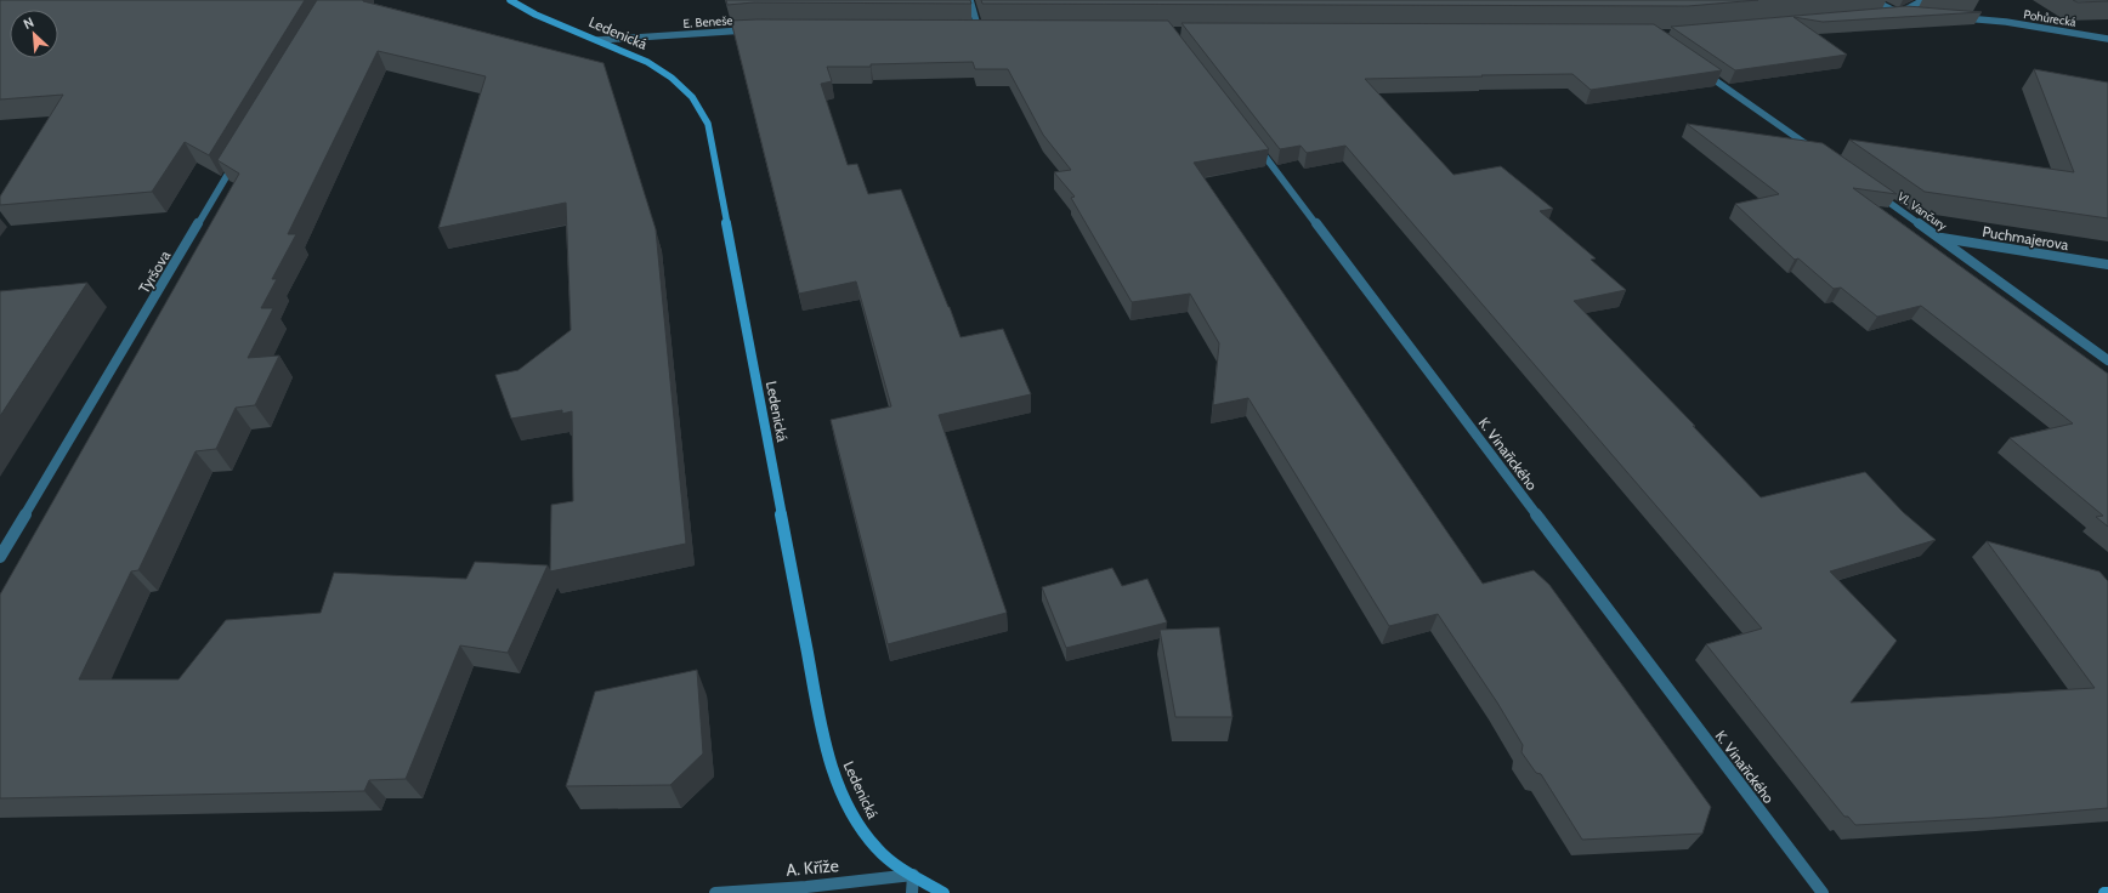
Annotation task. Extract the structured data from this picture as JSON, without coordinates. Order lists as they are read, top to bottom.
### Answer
{
  "streets": {
    "main road": ["Ledenická"],
    "street": [
      "Pohůrecká",
      "E. Beneše",
      "Vl. Vančury",
      "Puchmajerova",
      "Tyršova",
      "K. Vinařického",
      "A. Kříže"
    ]
  },
  "crossings": [
    ["E. Beneše", "Ledenická"],
    ["Ledenická", "A. Kříže"],
    ["Vl. Vančury", "Puchmajerova"]
  ],
  "north": "top left"
}
